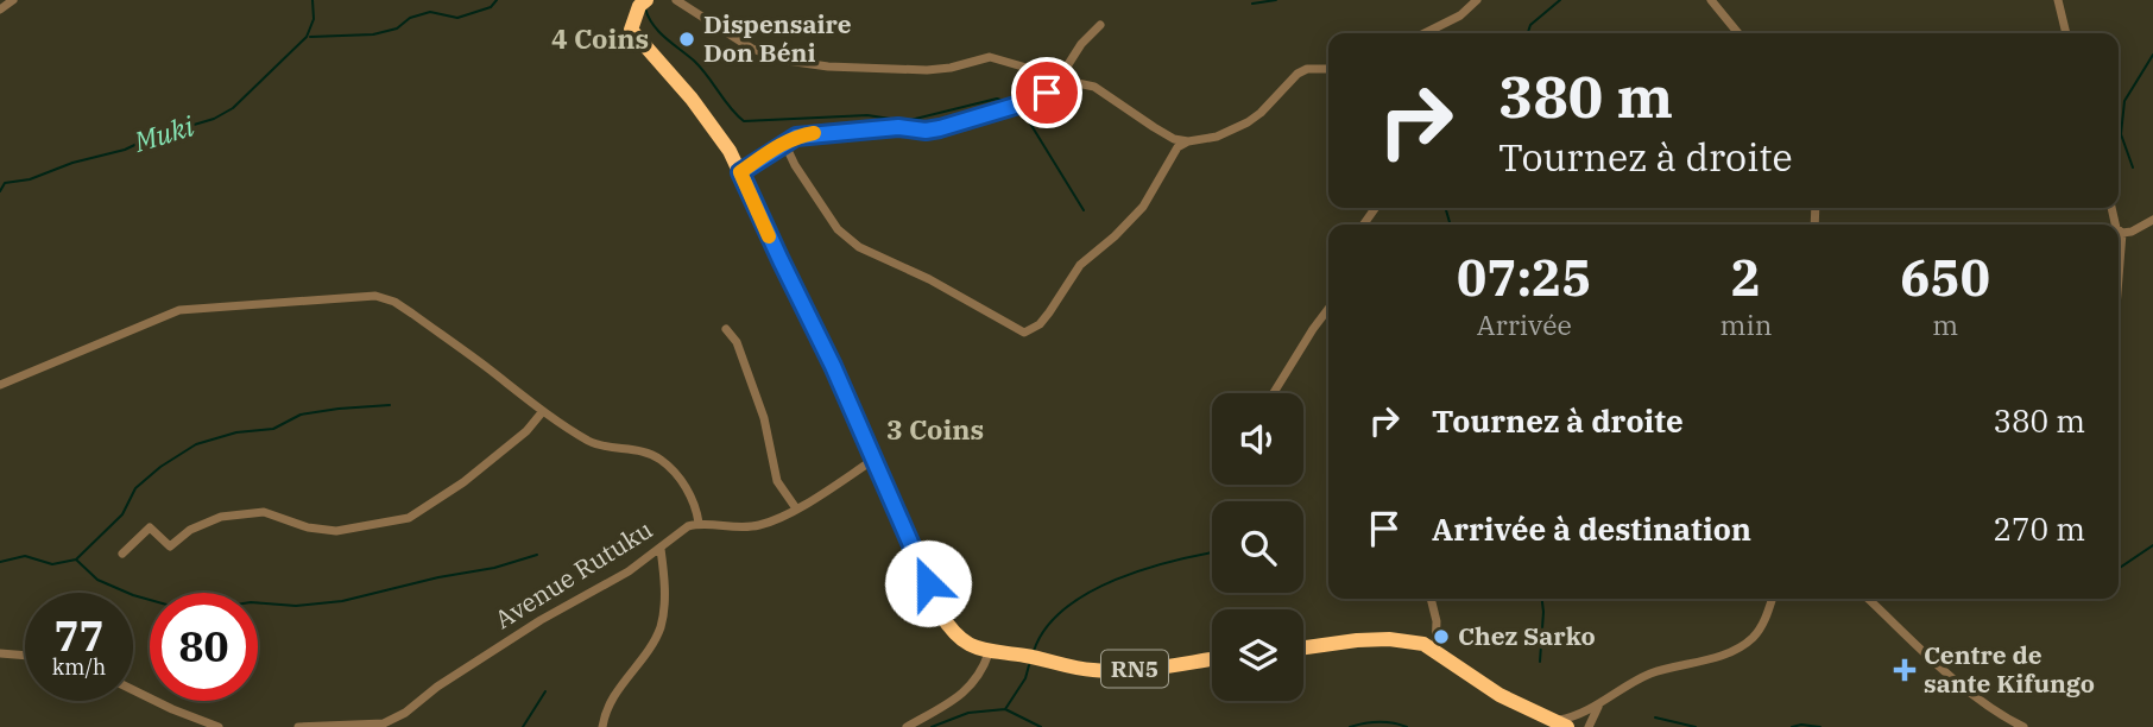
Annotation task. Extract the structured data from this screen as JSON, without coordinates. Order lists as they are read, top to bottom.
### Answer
{
  "streets": {
    "highway": ["RN5"],
    "street": ["Avenue Rutuku"]
  },
  "districts": ["4 Coins", "3 Coins"],
  "water": ["Muki"],
  "places": {
    "other": ["Dispensaire Don Béni", "Chez Sarko"],
    "health": ["Centre de sante Kifungo"]
  },
  "page": {
    "turn": ["380 m", "Tournez à droite"],
    "eta": [
      "07:25",
      "Arrivée",
      "2",
      "min",
      "650",
      "m"
    ],
    "list": [
      {
        "name": "Tournez à droite",
        "value": "380 m"
      },
      {
        "name": "Arrivée à destination",
        "value": "270 m"
      }
    ],
    "speed": "77 km/h",
    "limit": "80"
  }
}
